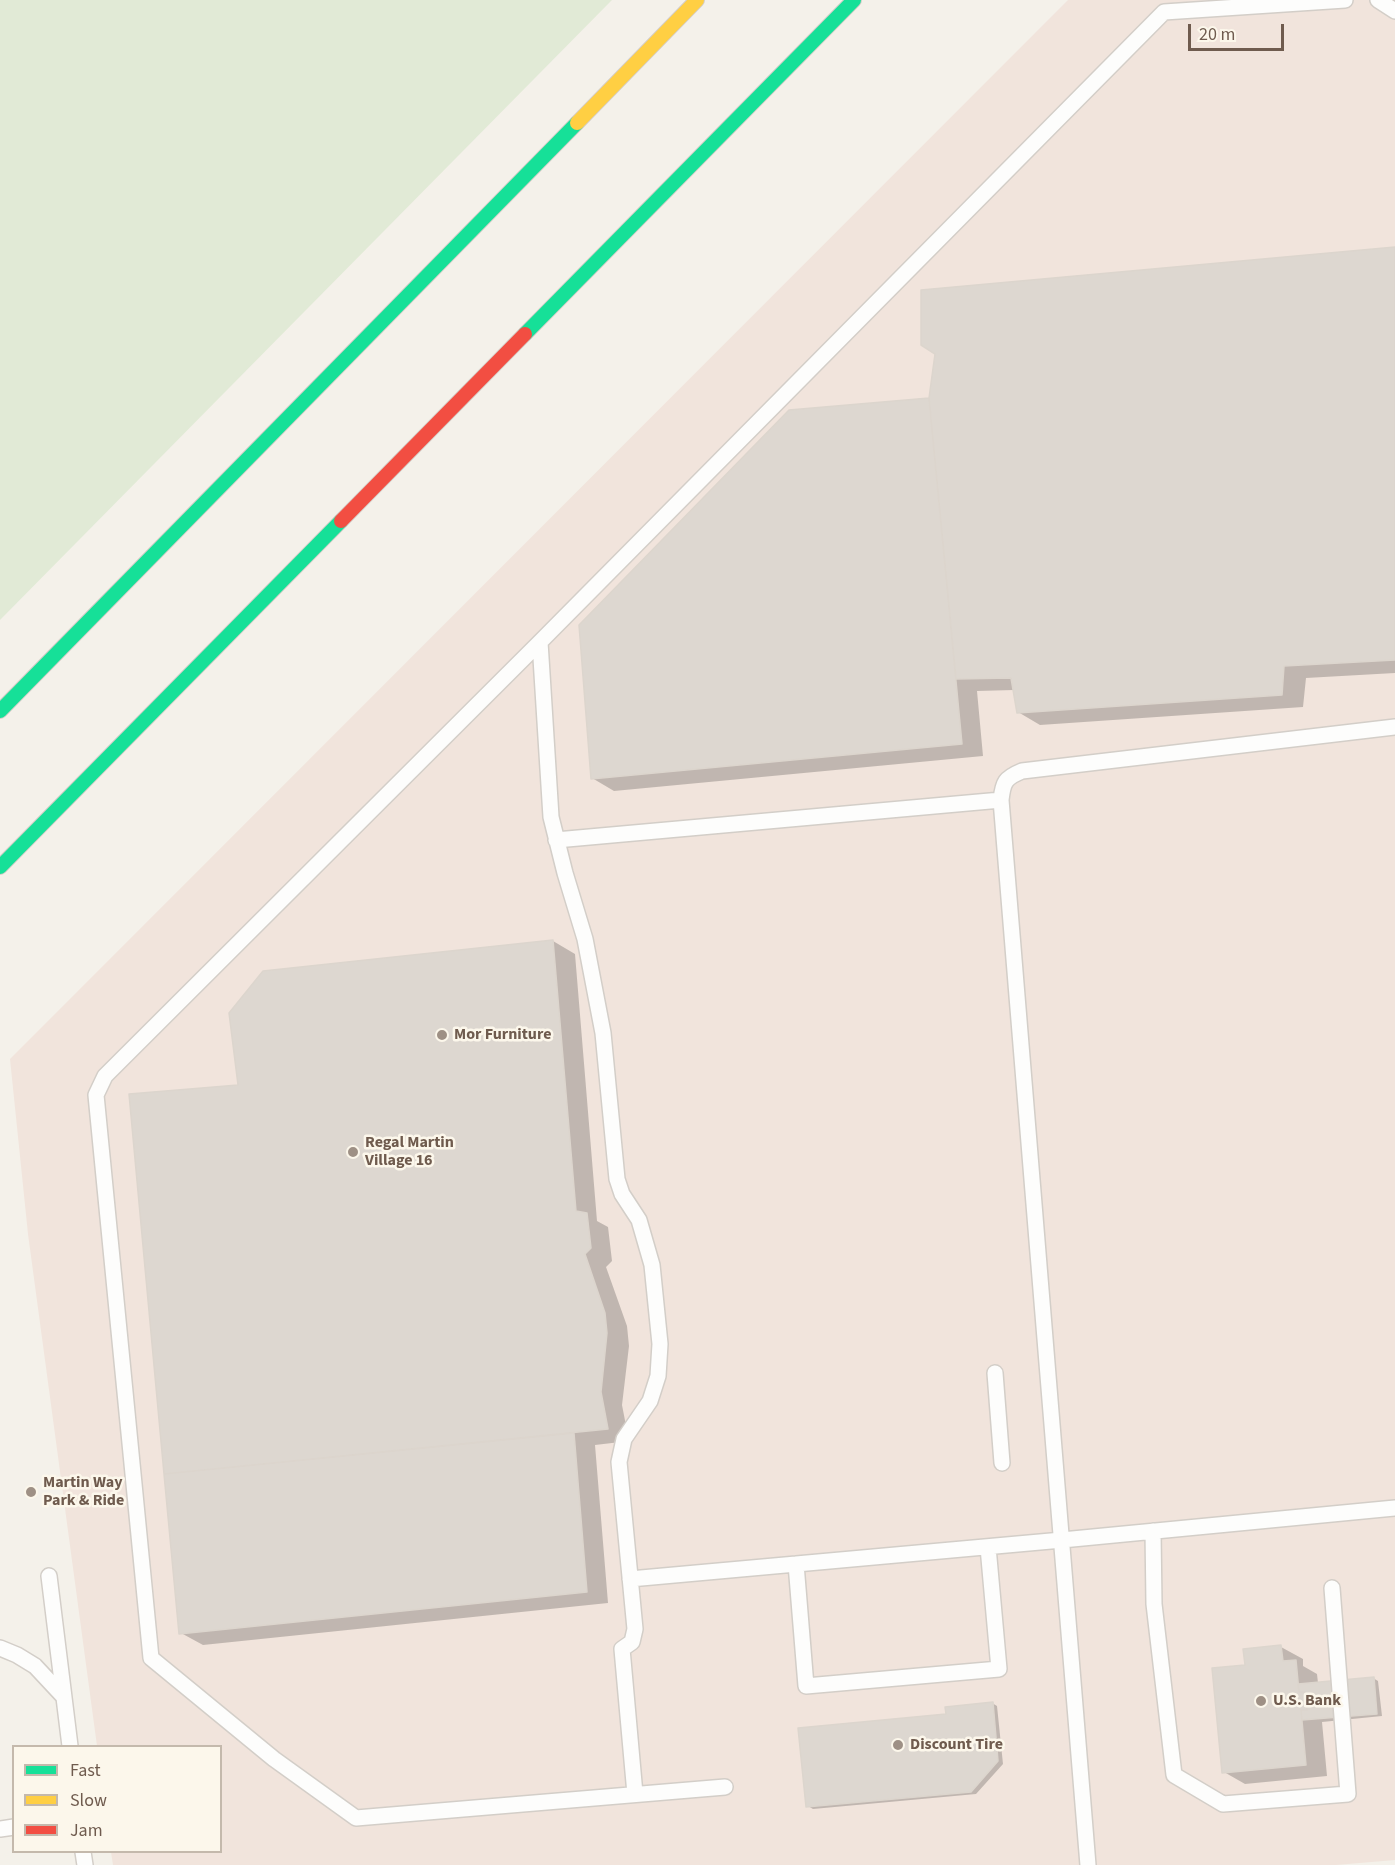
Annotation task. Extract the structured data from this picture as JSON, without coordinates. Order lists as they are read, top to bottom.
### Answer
{
  "places": [
    "Mor Furniture",
    "Regal Martin Village 16",
    "Martin Way Park & Ride",
    "U.S. Bank",
    "Discount Tire"
  ],
  "legend": ["Fast", "Slow", "Jam"],
  "scale_bar": "20 m"
}
